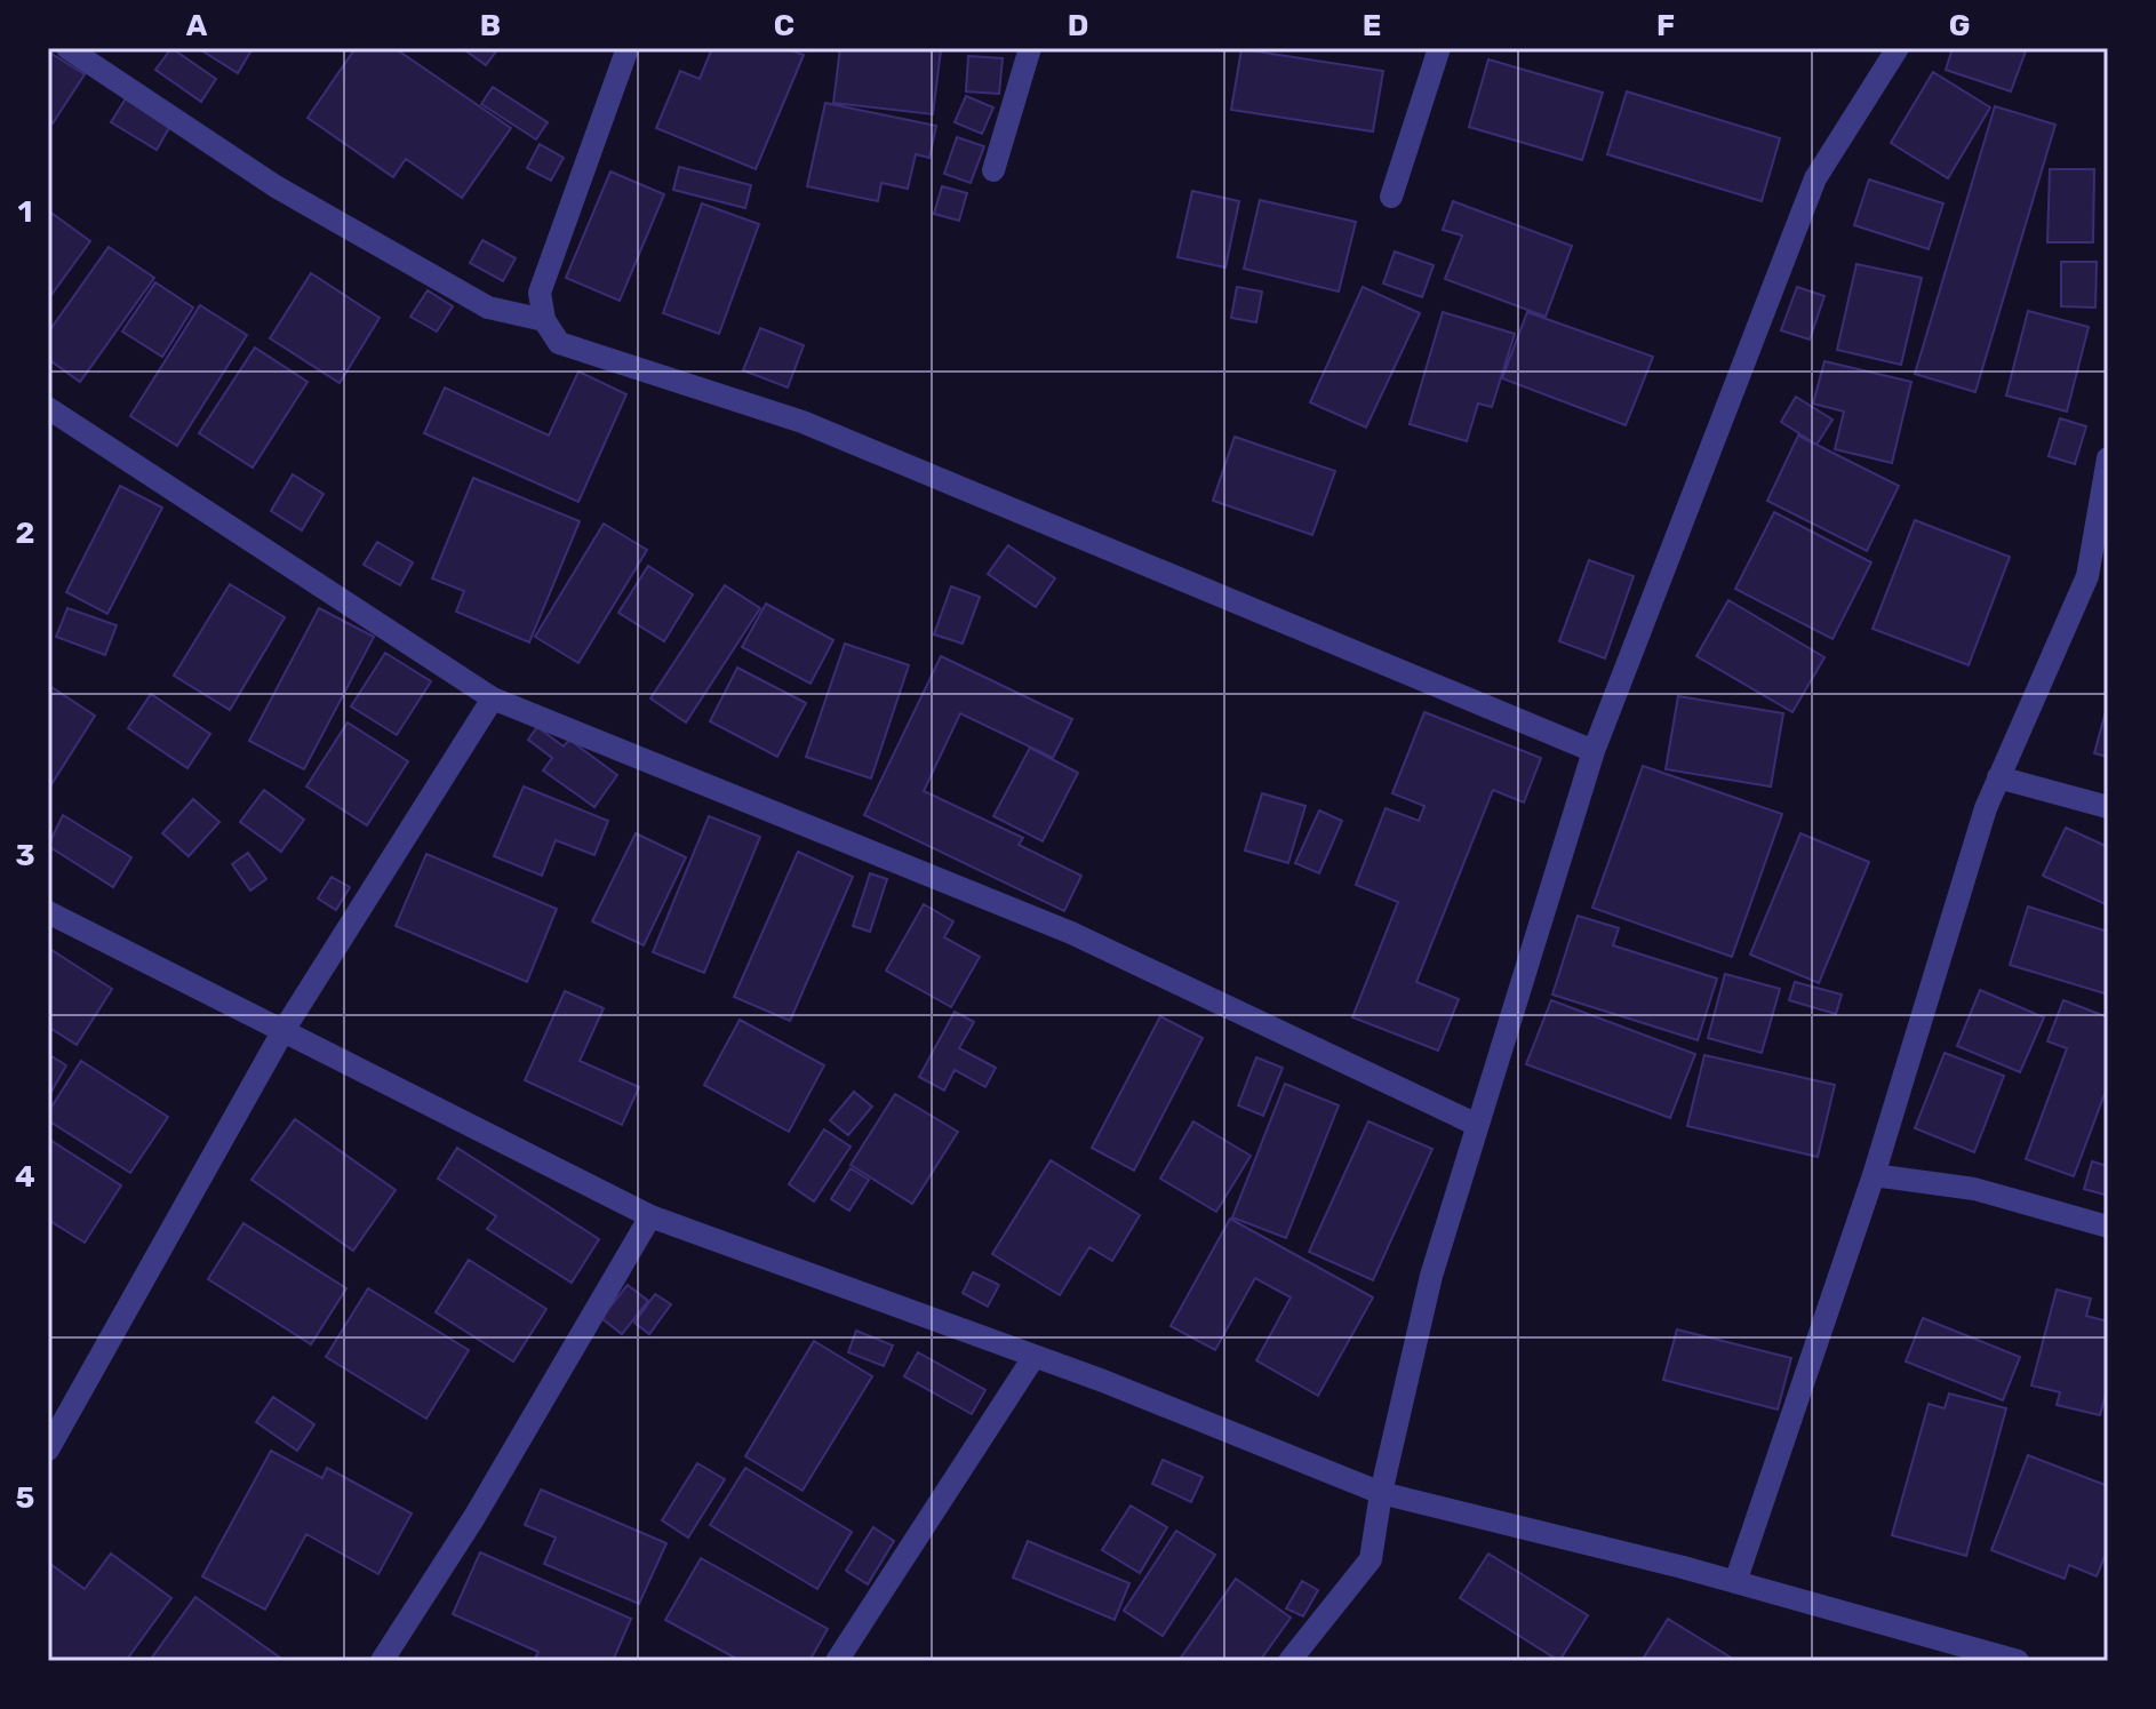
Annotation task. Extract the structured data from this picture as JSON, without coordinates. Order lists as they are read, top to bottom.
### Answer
{
  "grid": {
    "columns": [
      "A",
      "B",
      "C",
      "D",
      "E",
      "F",
      "G"
    ],
    "rows": [
      "1",
      "2",
      "3",
      "4",
      "5"
    ]
  }
}
